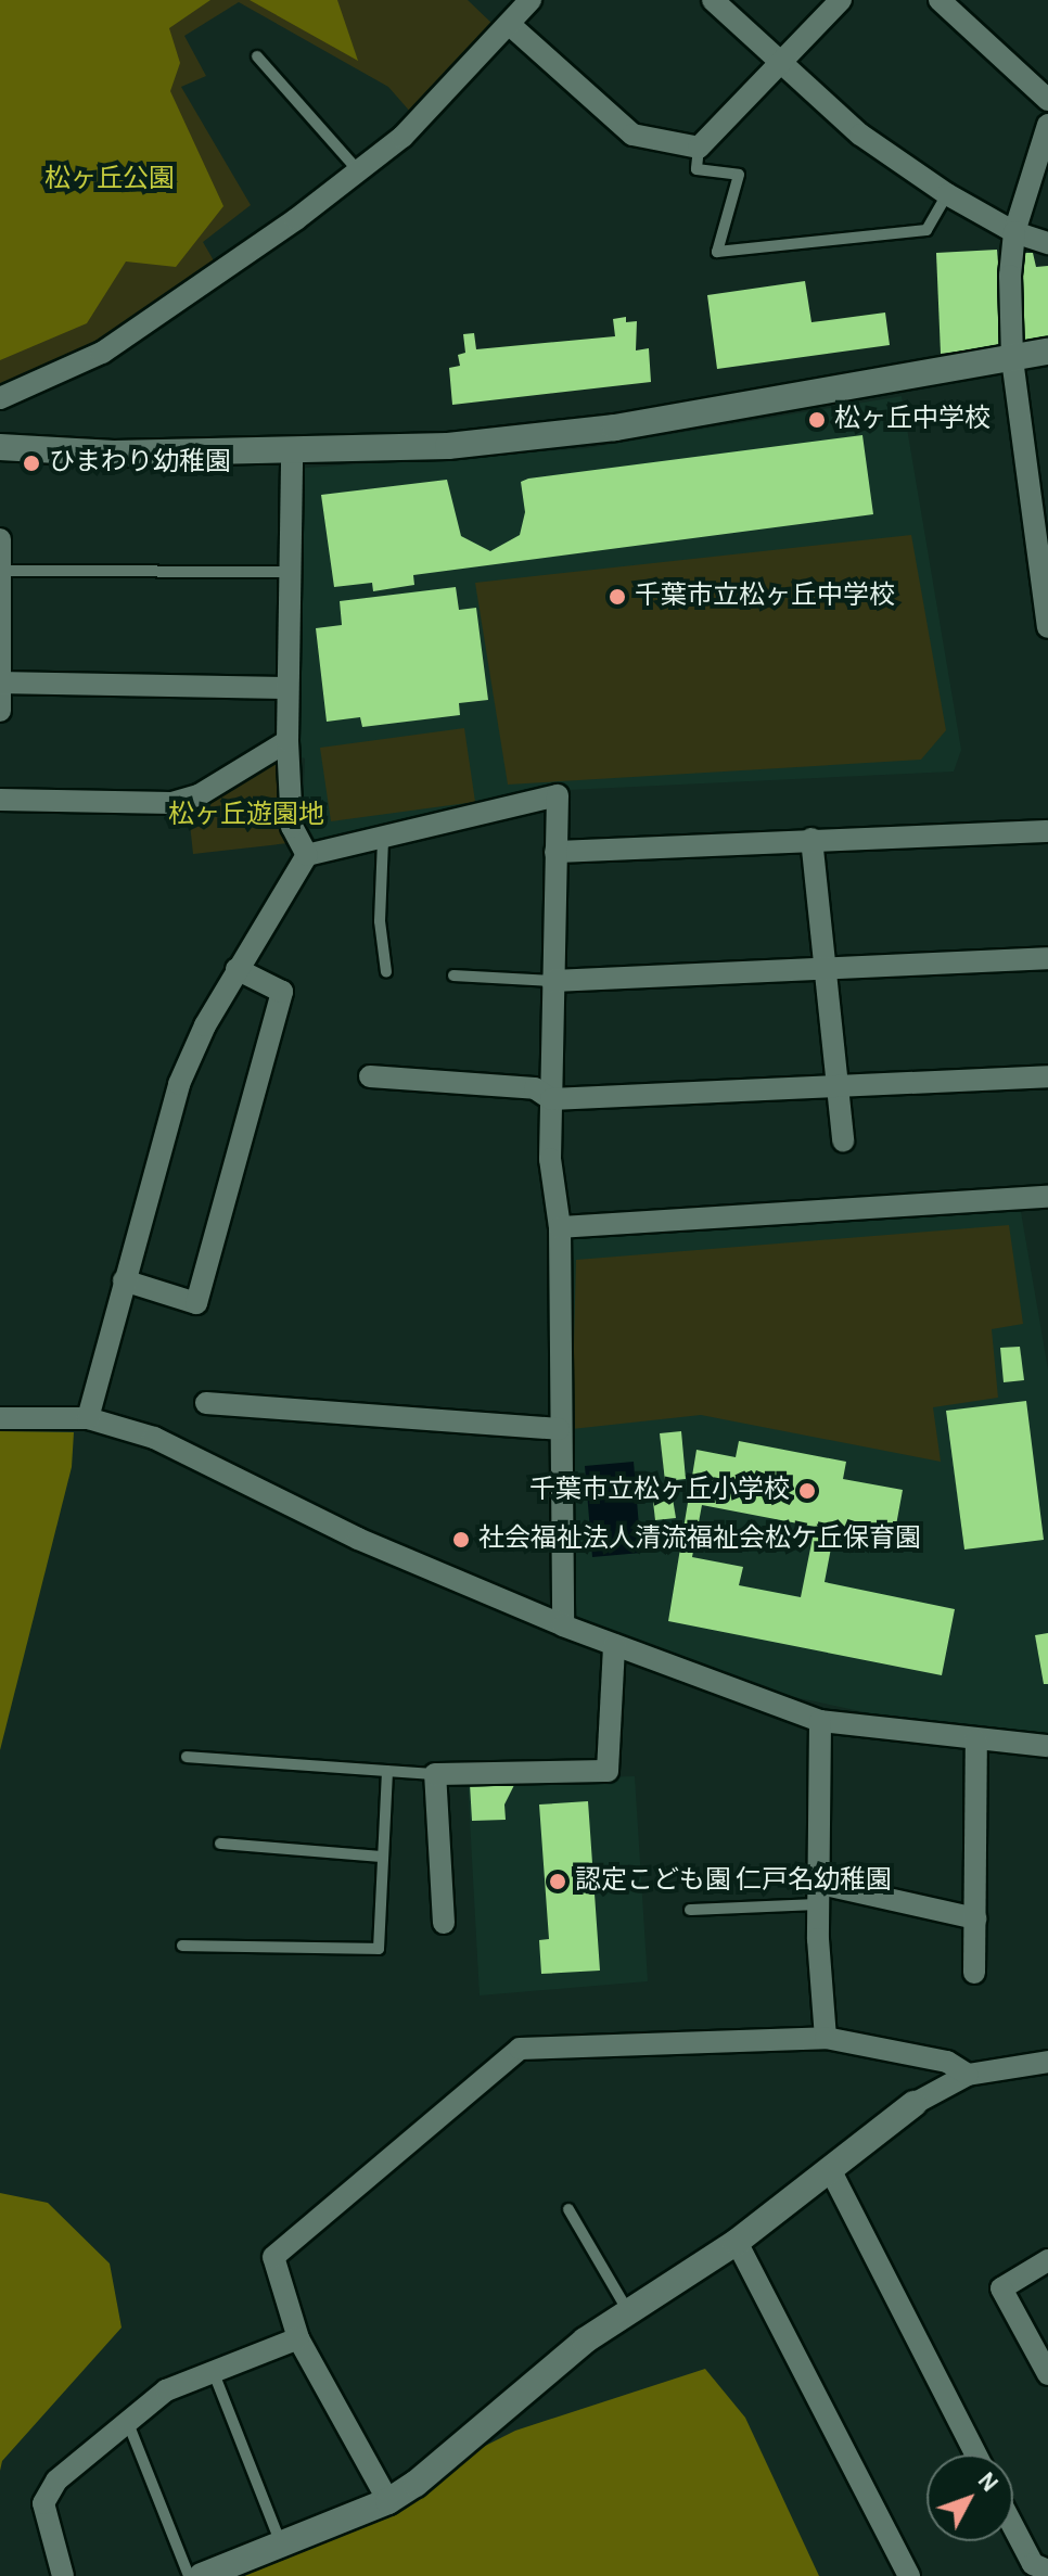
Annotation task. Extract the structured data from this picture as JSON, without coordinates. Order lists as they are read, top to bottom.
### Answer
{
  "parks": ["松ヶ丘公園", "松ヶ丘遊園地"],
  "places": [
    "松ヶ丘中学校",
    "ひまわり幼稚園",
    "千葉市立松ヶ丘中学校",
    "千葉市立松ヶ丘小学校",
    "社会福祉法人清流福祉会松ケ丘保育園",
    "認定こども園 仁戸名幼稚園"
  ],
  "north": "top right"
}
